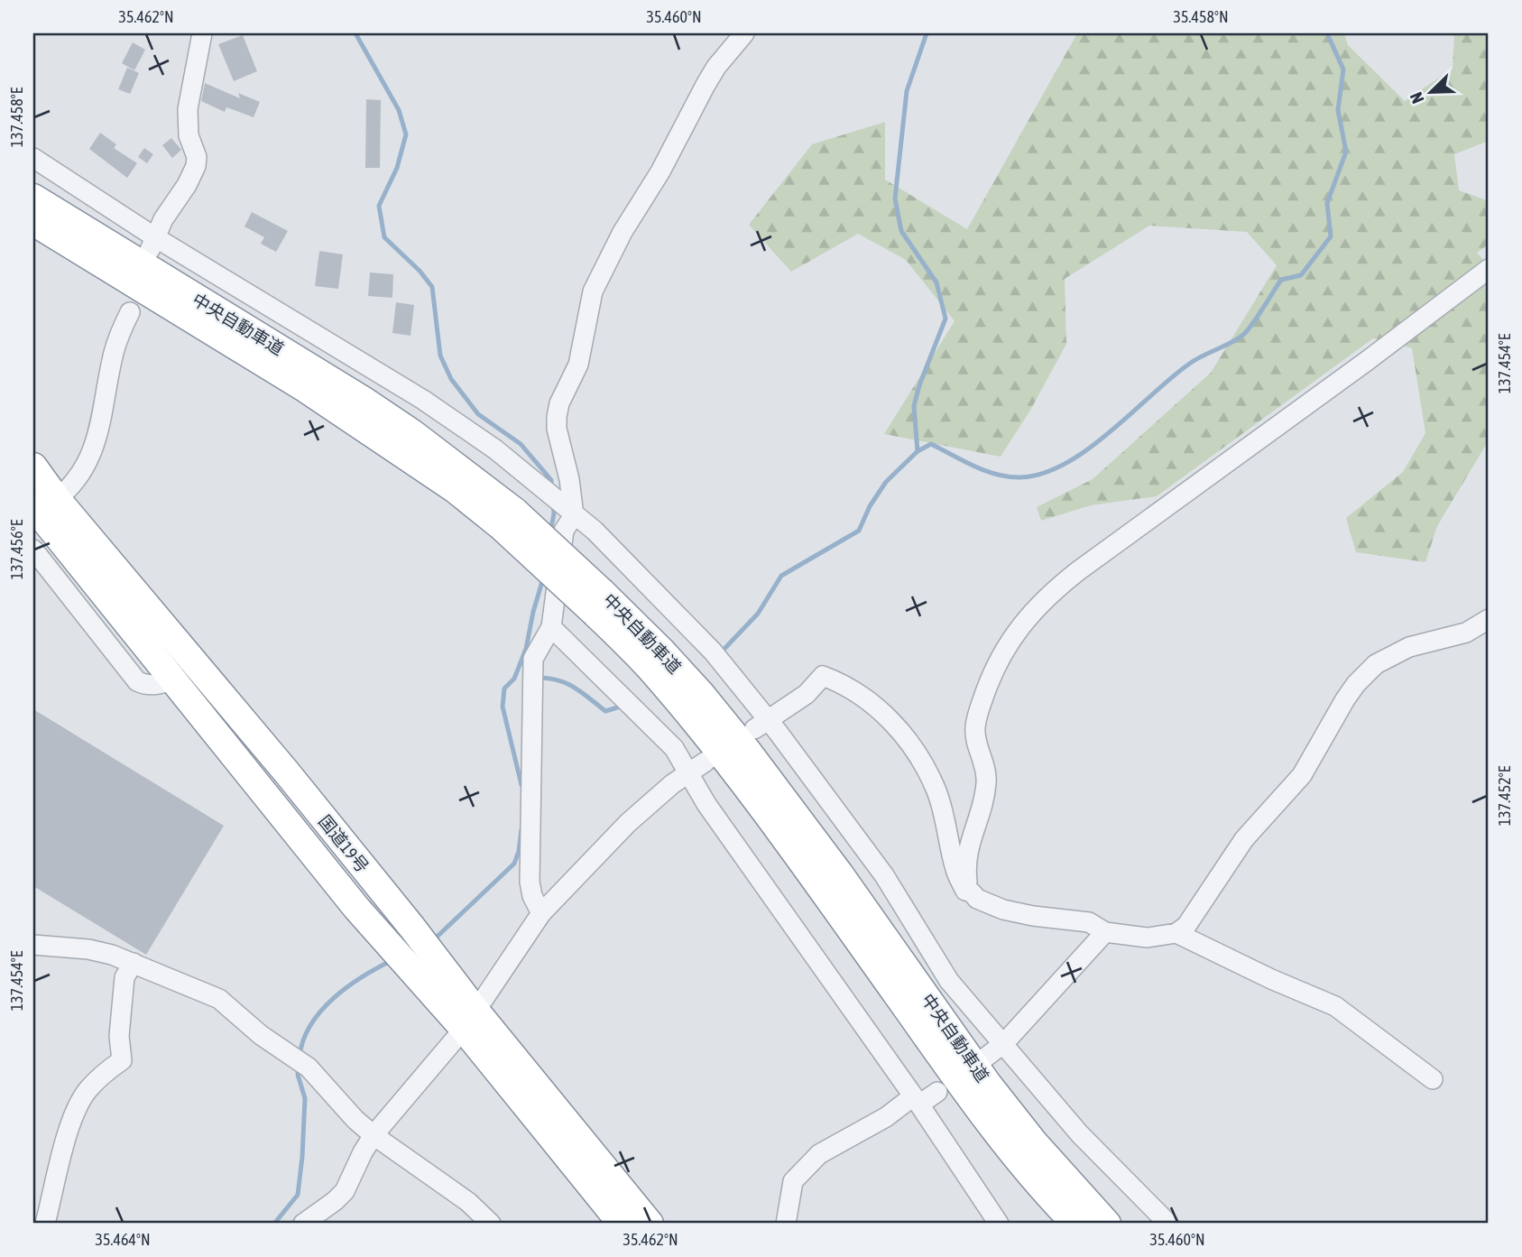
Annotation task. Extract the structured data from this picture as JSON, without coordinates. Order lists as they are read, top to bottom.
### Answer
{
  "streets": {
    "highway": ["中央自動車道", "国道19号"]
  },
  "north": "bottom left",
  "coordinates": [
    "35.462°N",
    "35.460°N",
    "35.458°N",
    "137.458°E",
    "137.454°E",
    "137.456°E",
    "137.452°E",
    "35.464°N"
  ]
}
